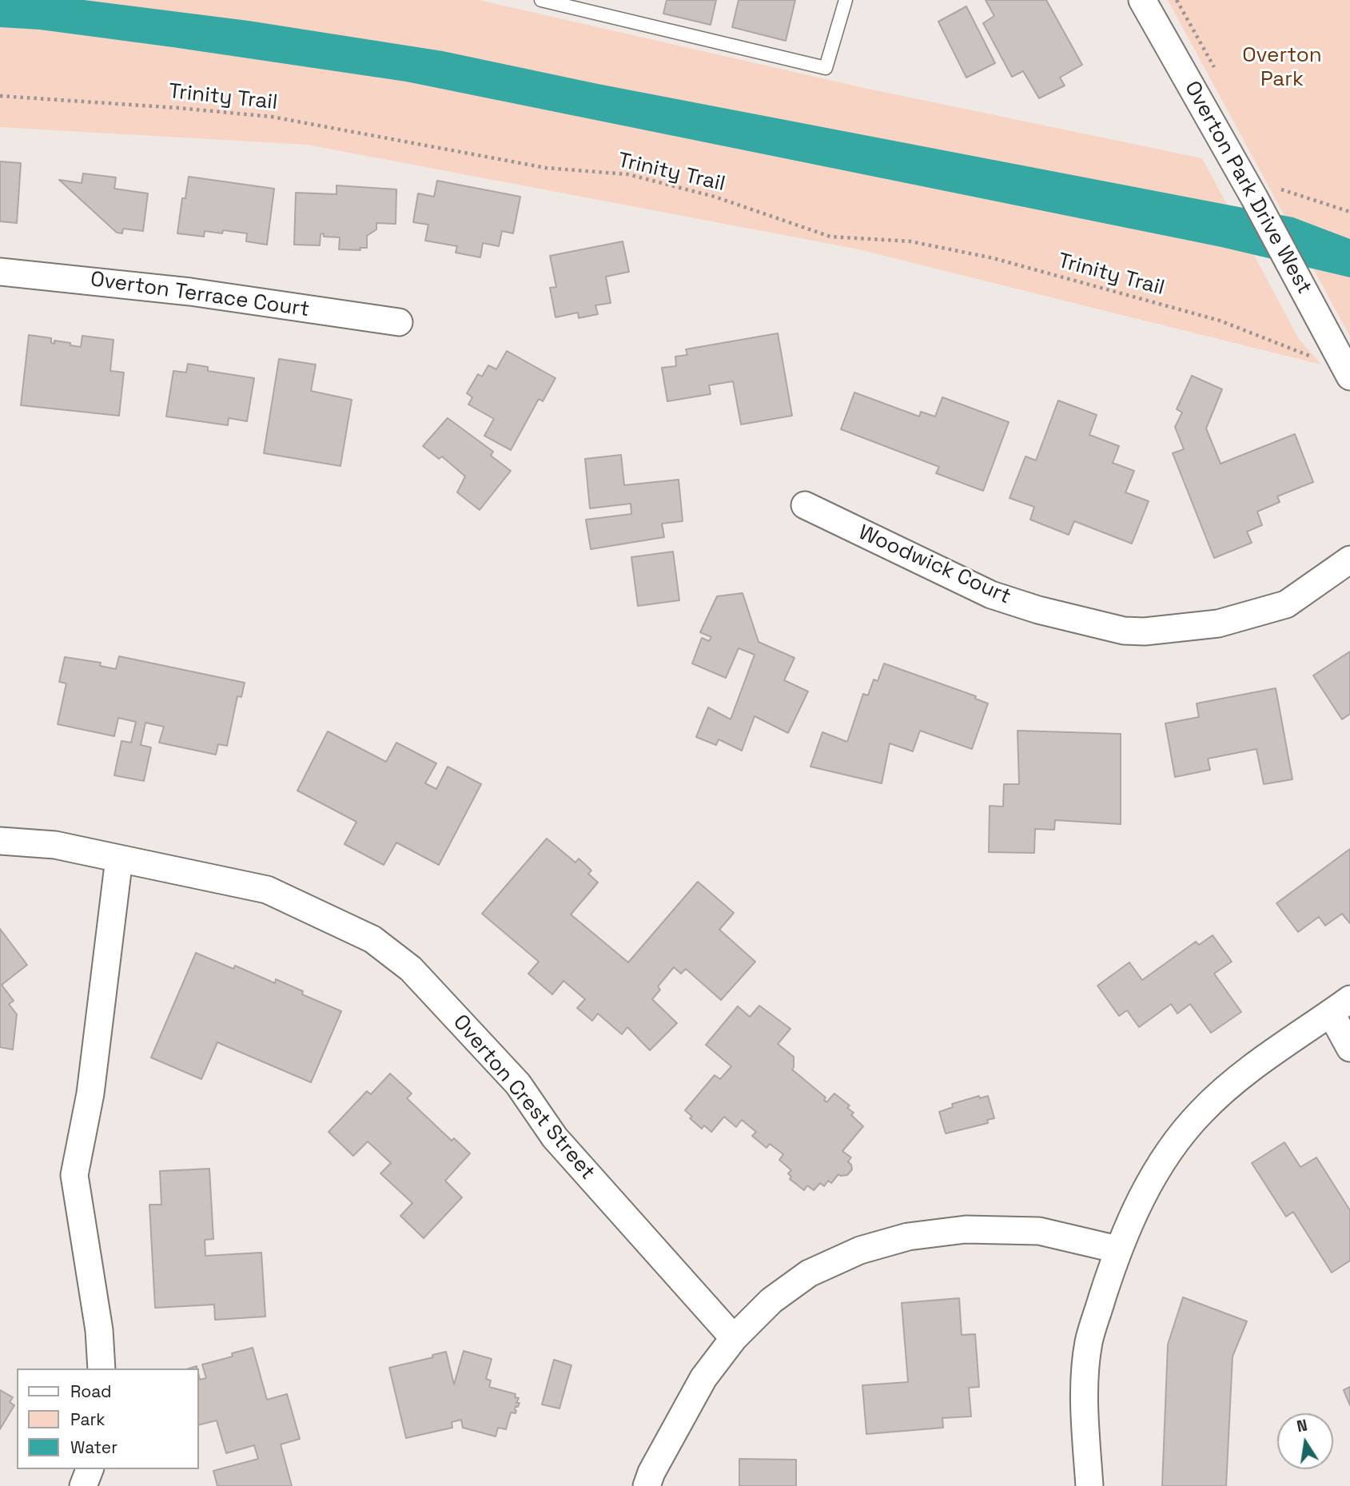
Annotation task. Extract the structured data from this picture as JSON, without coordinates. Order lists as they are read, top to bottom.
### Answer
{
  "streets": {
    "street": [
      "Overton Park Drive West",
      "Overton Terrace Court",
      "Woodwick Court",
      "Overton Crest Street"
    ],
    "path": ["Trinity Trail"]
  },
  "crossings": [
    ["Trinity Trail", "Overton Park Drive West"]
  ],
  "parks": ["Overton Park"],
  "legend": ["Road", "Park", "Water"],
  "north": "top"
}
